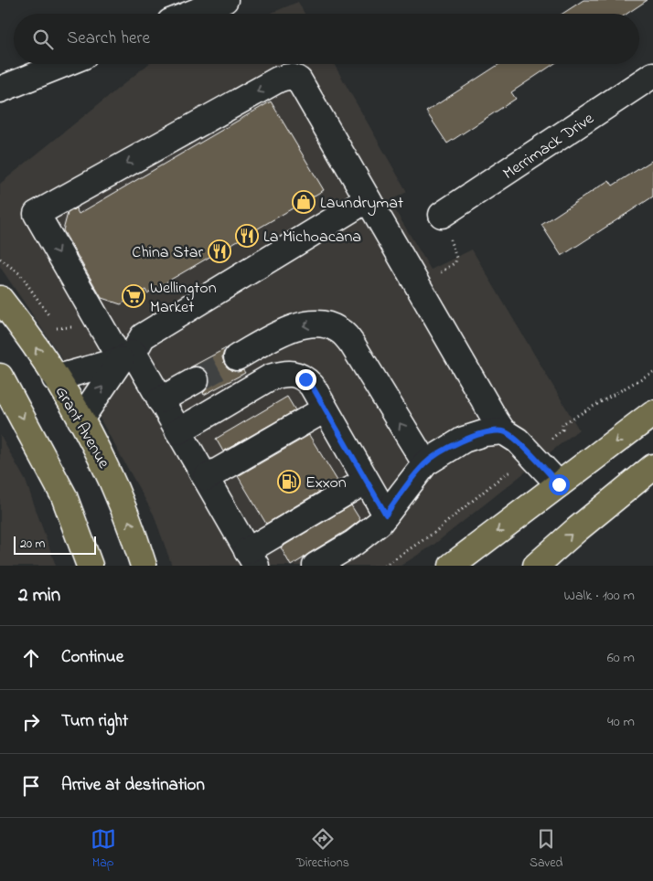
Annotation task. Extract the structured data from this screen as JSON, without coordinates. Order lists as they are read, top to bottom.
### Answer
{
  "streets": {
    "main road": ["Grant Avenue"],
    "street": ["Merrimack Drive"]
  },
  "places": {
    "shop": ["Laundrymat"],
    "restaurant": ["La Michoacana", "China Star"],
    "supermarket": ["Wellington Market"],
    "fuel station": ["Exxon"]
  },
  "scale_bar": "20 m",
  "page": {
    "search": "Search here",
    "scale": "20 m",
    "heading": ["2 min", "Walk · 100 m"],
    "list": [
      ["Continue", "60 m"],
      ["Turn right", "40 m"],
      "Arrive at destination"
    ],
    "nav": ["Map", "Directions", "Saved"]
  }
}
